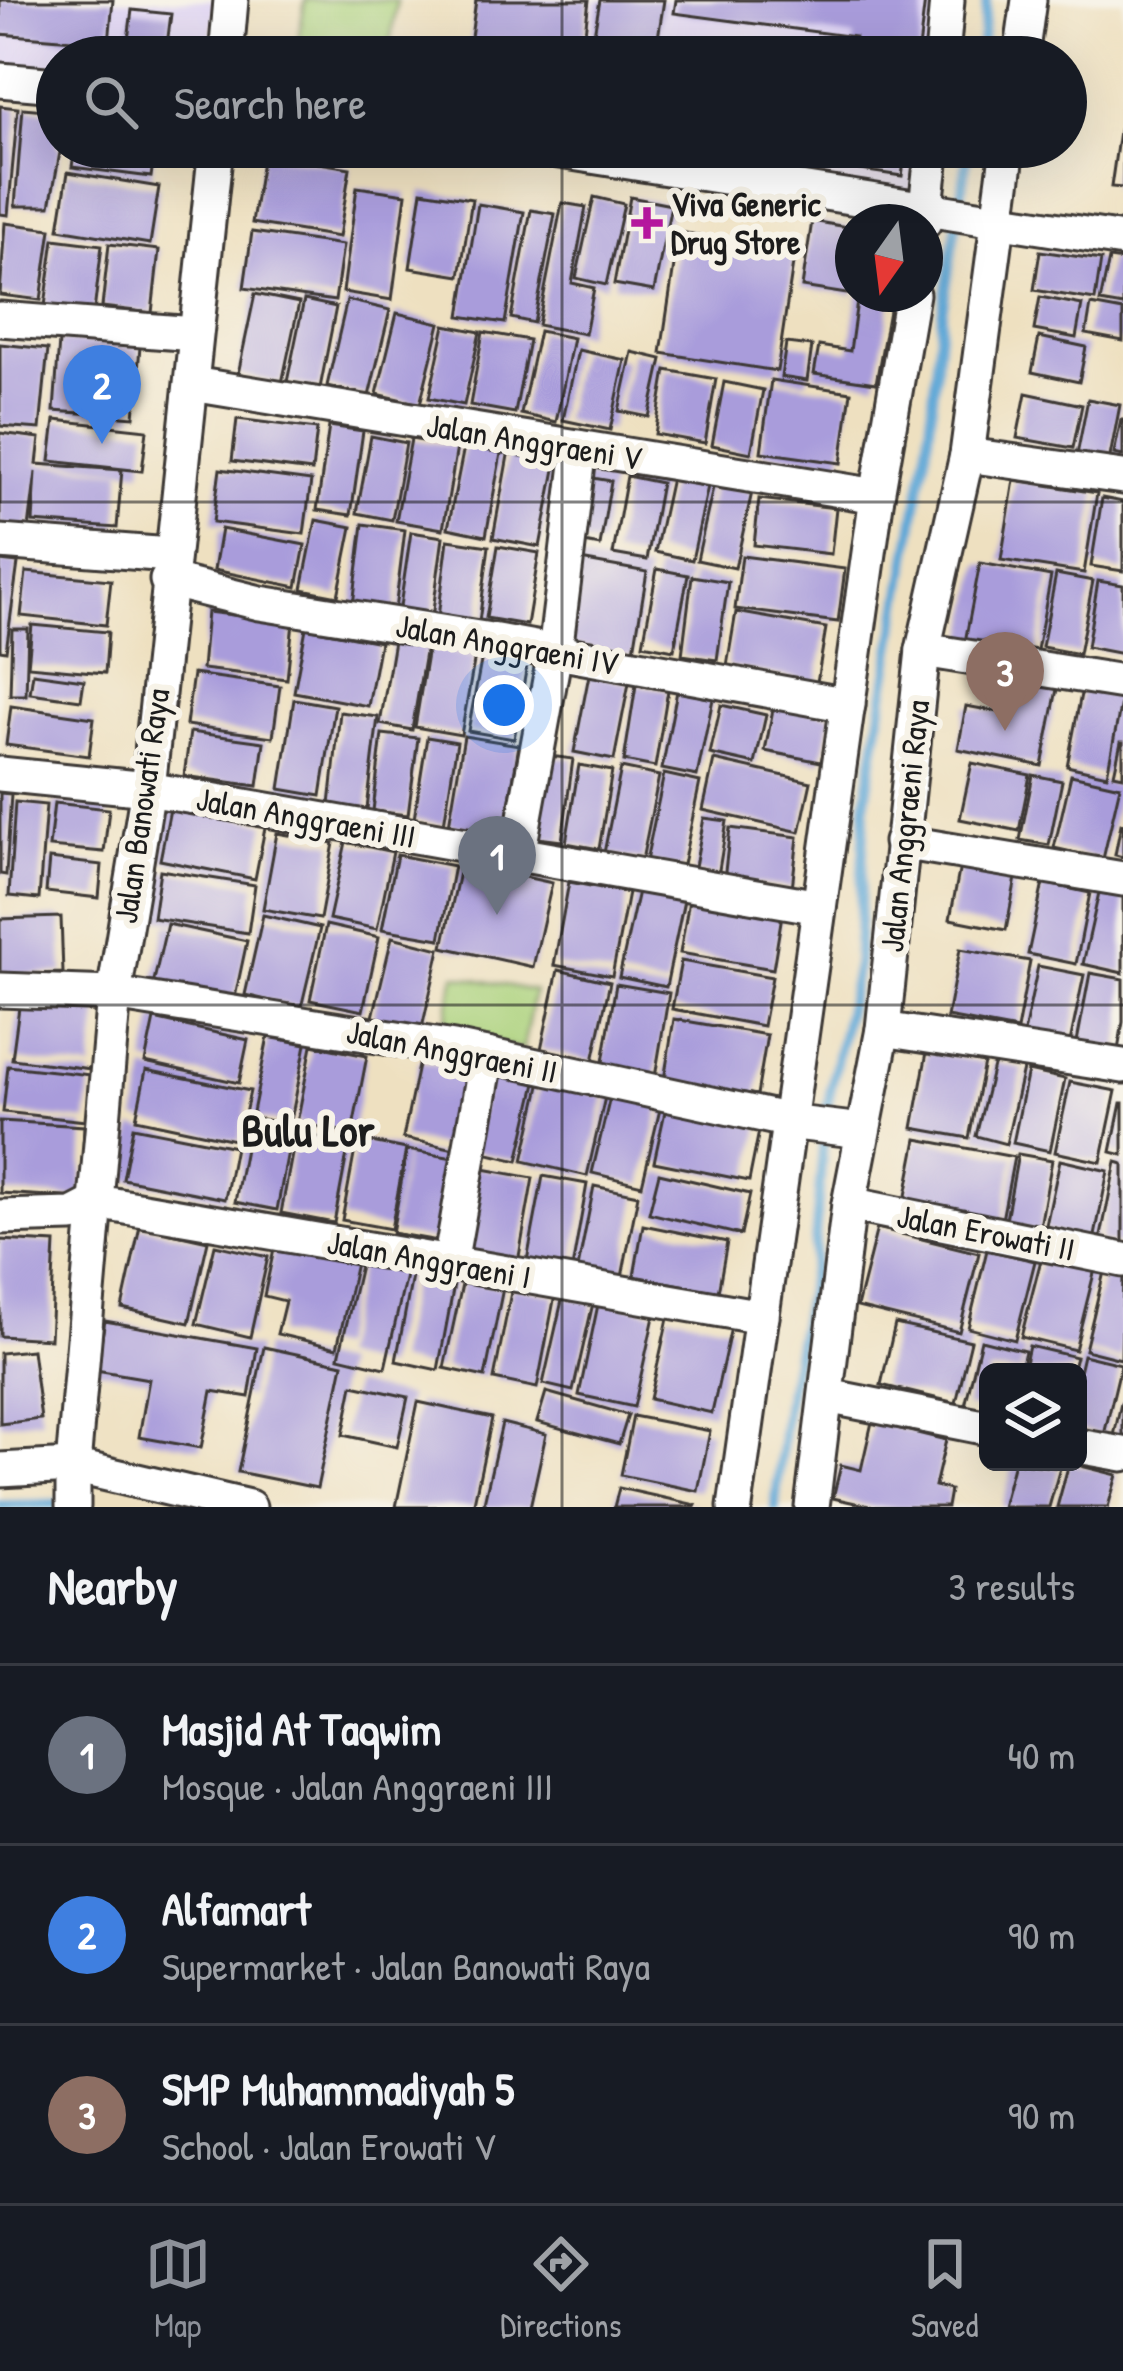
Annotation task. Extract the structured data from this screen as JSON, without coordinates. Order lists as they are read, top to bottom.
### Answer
{
  "streets": {
    "street": [
      "Jalan Anggraeni V",
      "Jalan Anggraeni IV",
      "Jalan Banowati Raya",
      "Jalan Anggraeni III",
      "Jalan Anggraeni Raya",
      "Jalan Anggraeni II",
      "Jalan Erowati II",
      "Jalan Anggraeni I"
    ]
  },
  "crossings": [
    ["Jalan Anggraeni V", "Jalan Banowati Raya"],
    ["Jalan Anggraeni V", "Jalan Anggraeni Raya"],
    ["Jalan Anggraeni IV", "Jalan Banowati Raya"],
    ["Jalan Anggraeni IV", "Jalan Anggraeni Raya"],
    ["Jalan Banowati Raya", "Jalan Anggraeni III"],
    ["Jalan Banowati Raya", "Jalan Anggraeni II"],
    ["Jalan Banowati Raya", "Jalan Anggraeni I"],
    ["Jalan Anggraeni III", "Jalan Anggraeni Raya"],
    ["Jalan Anggraeni Raya", "Jalan Anggraeni II"],
    ["Jalan Anggraeni Raya", "Jalan Erowati II"],
    ["Jalan Anggraeni Raya", "Jalan Anggraeni I"]
  ],
  "districts": ["Bulu Lor"],
  "places": {
    "health": ["Viva Generic Drug Store"]
  },
  "north": "bottom",
  "page": {
    "search": "Search here",
    "pins": ["2", "3", "1"],
    "heading": ["Nearby", "3 results"],
    "list": [
      {
        "mark": "1",
        "name": "Masjid At Taqwim",
        "note": "Mosque · Jalan Anggraeni III",
        "value": "40 m"
      },
      {
        "mark": "2",
        "name": "Alfamart",
        "note": "Supermarket · Jalan Banowati Raya",
        "value": "90 m"
      },
      {
        "mark": "3",
        "name": "SMP Muhammadiyah 5",
        "note": "School · Jalan Erowati V",
        "value": "90 m"
      }
    ],
    "nav": ["Map", "Directions", "Saved"]
  }
}
